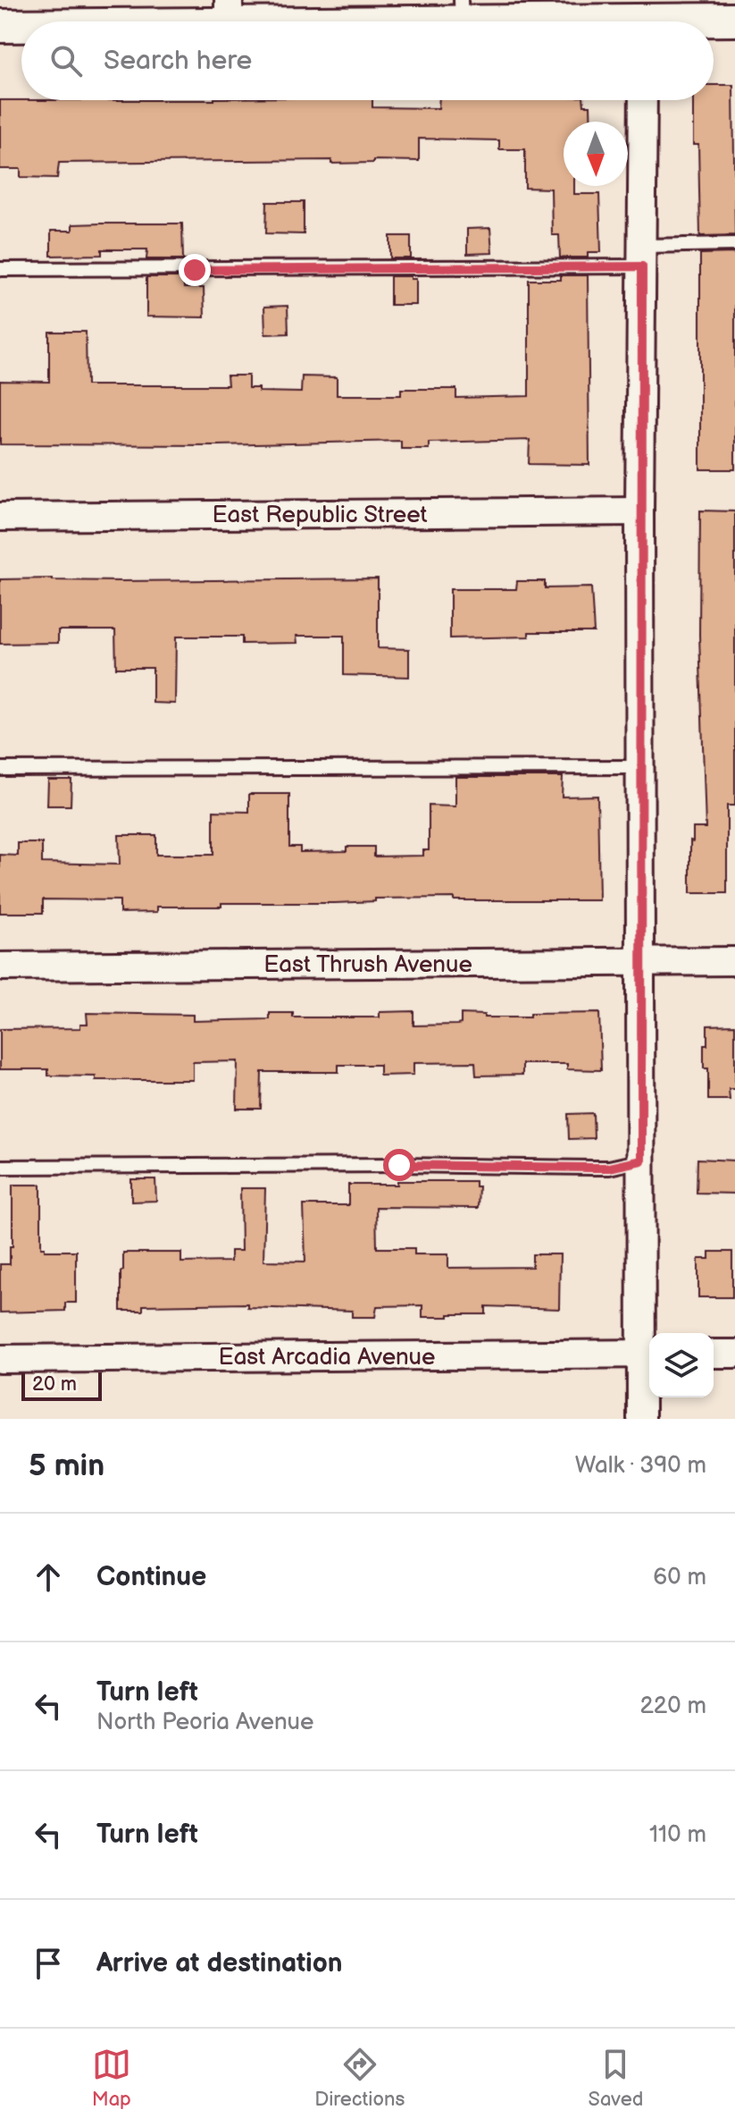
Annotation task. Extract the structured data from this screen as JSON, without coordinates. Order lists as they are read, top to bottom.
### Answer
{
  "streets": {
    "street": ["East Republic Street", "East Thrush Avenue", "East Arcadia Avenue"]
  },
  "scale_bar": "20 m",
  "north": "bottom",
  "page": {
    "search": "Search here",
    "scale": "20 m",
    "heading": ["5 min", "Walk · 390 m"],
    "list": [
      ["Continue", "60 m"],
      ["Turn left", "North Peoria Avenue", "220 m"],
      ["Turn left", "110 m"],
      "Arrive at destination"
    ],
    "nav": ["Map", "Directions", "Saved"]
  }
}
